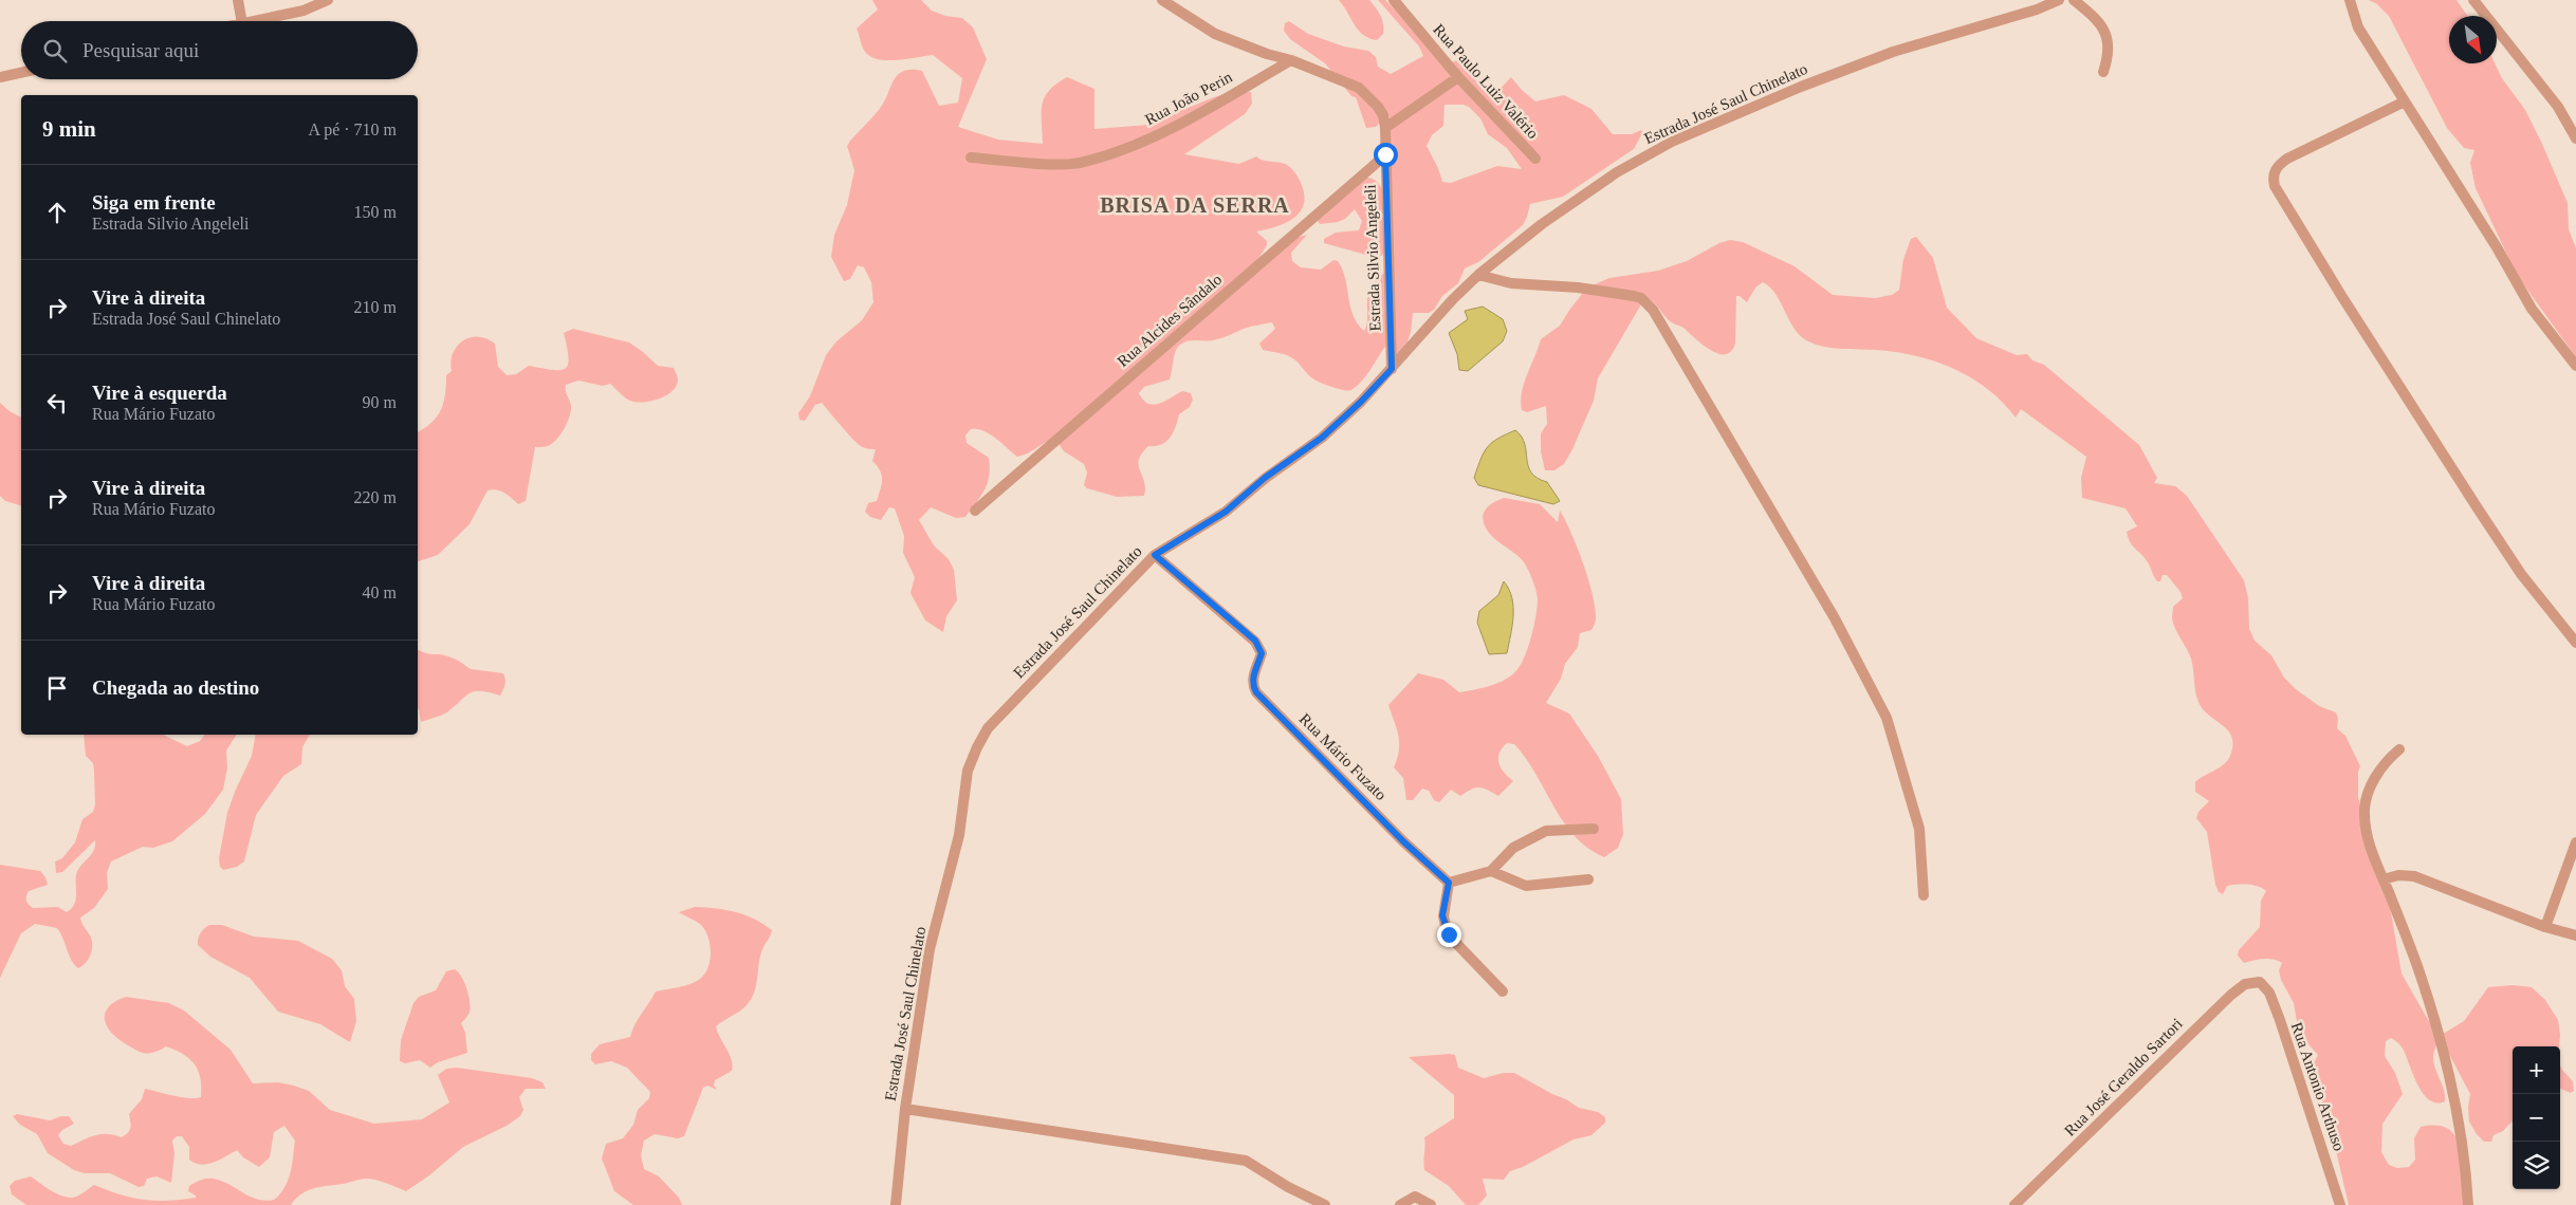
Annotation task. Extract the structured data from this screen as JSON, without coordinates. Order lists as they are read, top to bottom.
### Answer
{
  "streets": {
    "street": [
      "Rua Paulo Luiz Valério",
      "Rua João Perin",
      "Estrada José Saul Chinelato",
      "Estrada Silvio Angeleli",
      "Rua Alcides Sândalo",
      "Rua Mário Fuzato",
      "Rua José Geraldo Sartori",
      "Rua Antonio Arthuso"
    ]
  },
  "crossings": [
    ["Rua João Perin", "Estrada Silvio Angeleli"],
    ["Estrada José Saul Chinelato", "Estrada Silvio Angeleli"],
    ["Estrada José Saul Chinelato", "Rua Mário Fuzato"],
    ["Estrada Silvio Angeleli", "Rua Alcides Sândalo"],
    ["Rua José Geraldo Sartori", "Rua Antonio Arthuso"]
  ],
  "districts": ["BRISA DA SERRA"],
  "north": "bottom right",
  "page": {
    "search": "Pesquisar aqui",
    "heading": ["9 min", "A pé · 710 m"],
    "list": [
      ["Siga em frente", "Estrada Silvio Angeleli", "150 m"],
      ["Vire à direita", "Estrada José Saul Chinelato", "210 m"],
      ["Vire à esquerda", "Rua Mário Fuzato", "90 m"],
      ["Vire à direita", "Rua Mário Fuzato", "220 m"],
      ["Vire à direita", "Rua Mário Fuzato", "40 m"],
      "Chegada ao destino"
    ],
    "map_buttons": ["+", "−"]
  }
}
